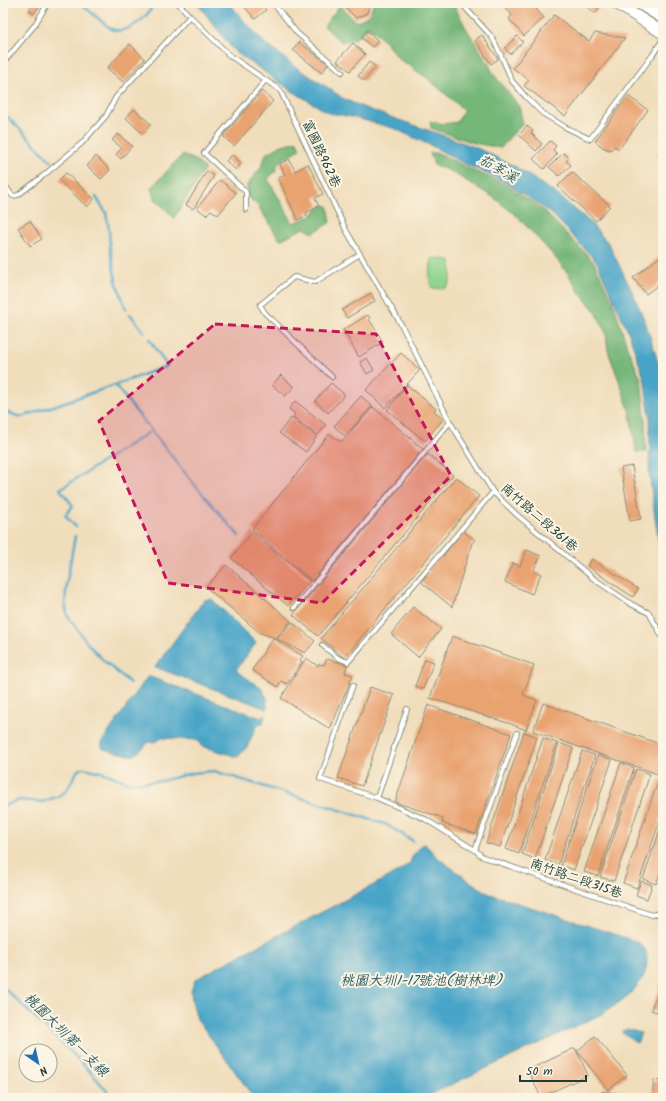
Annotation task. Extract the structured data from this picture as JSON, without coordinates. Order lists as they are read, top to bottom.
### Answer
{
  "streets": {
    "lane": ["富國路962巷", "南竹路二段361巷", "南竹路二段315巷"]
  },
  "crossings": [
    ["富國路962巷", "南竹路二段361巷"]
  ],
  "water": ["茄苳溪", "桃園大圳1-17號池(樹林埤)", "桃園大圳第一支線"],
  "scale_bar": "50 m",
  "north": "bottom right"
}
